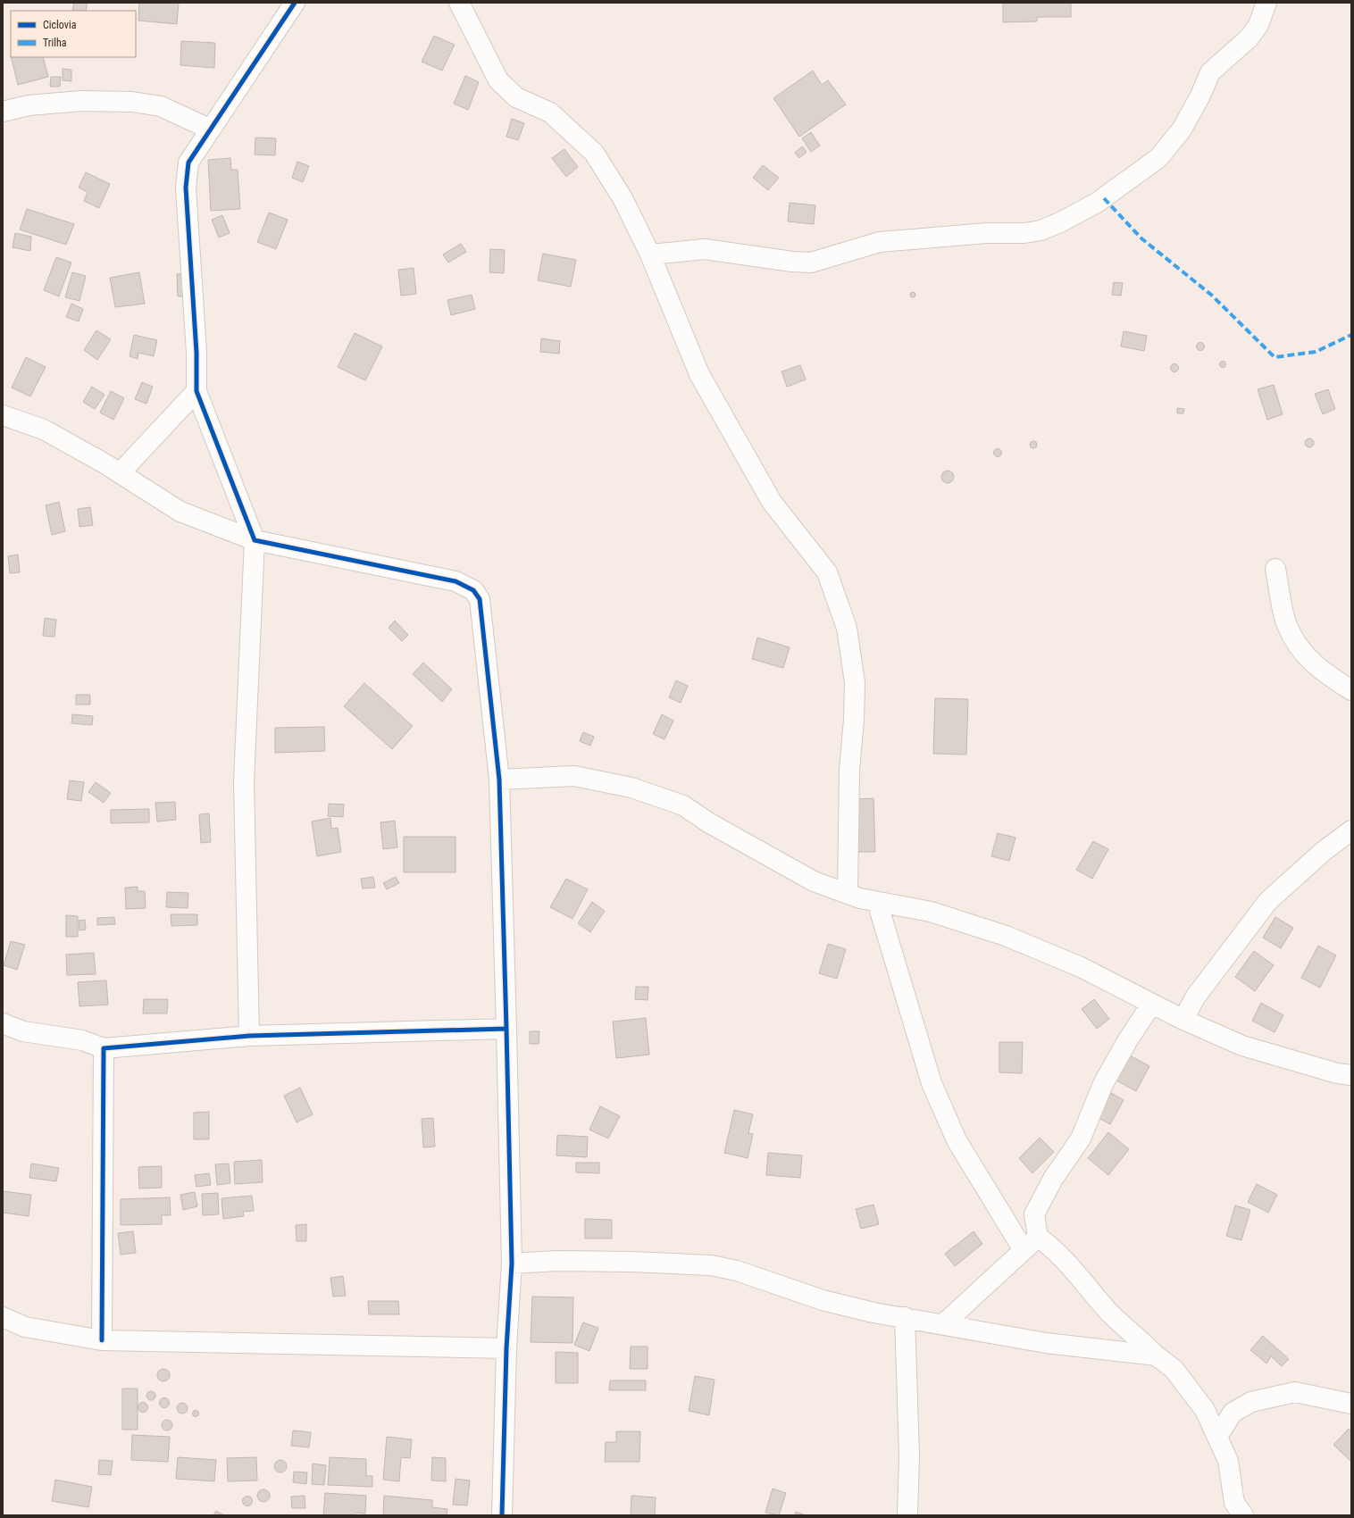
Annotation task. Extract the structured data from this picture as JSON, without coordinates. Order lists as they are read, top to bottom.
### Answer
{
  "legend": ["Ciclovia", "Trilha"]
}
